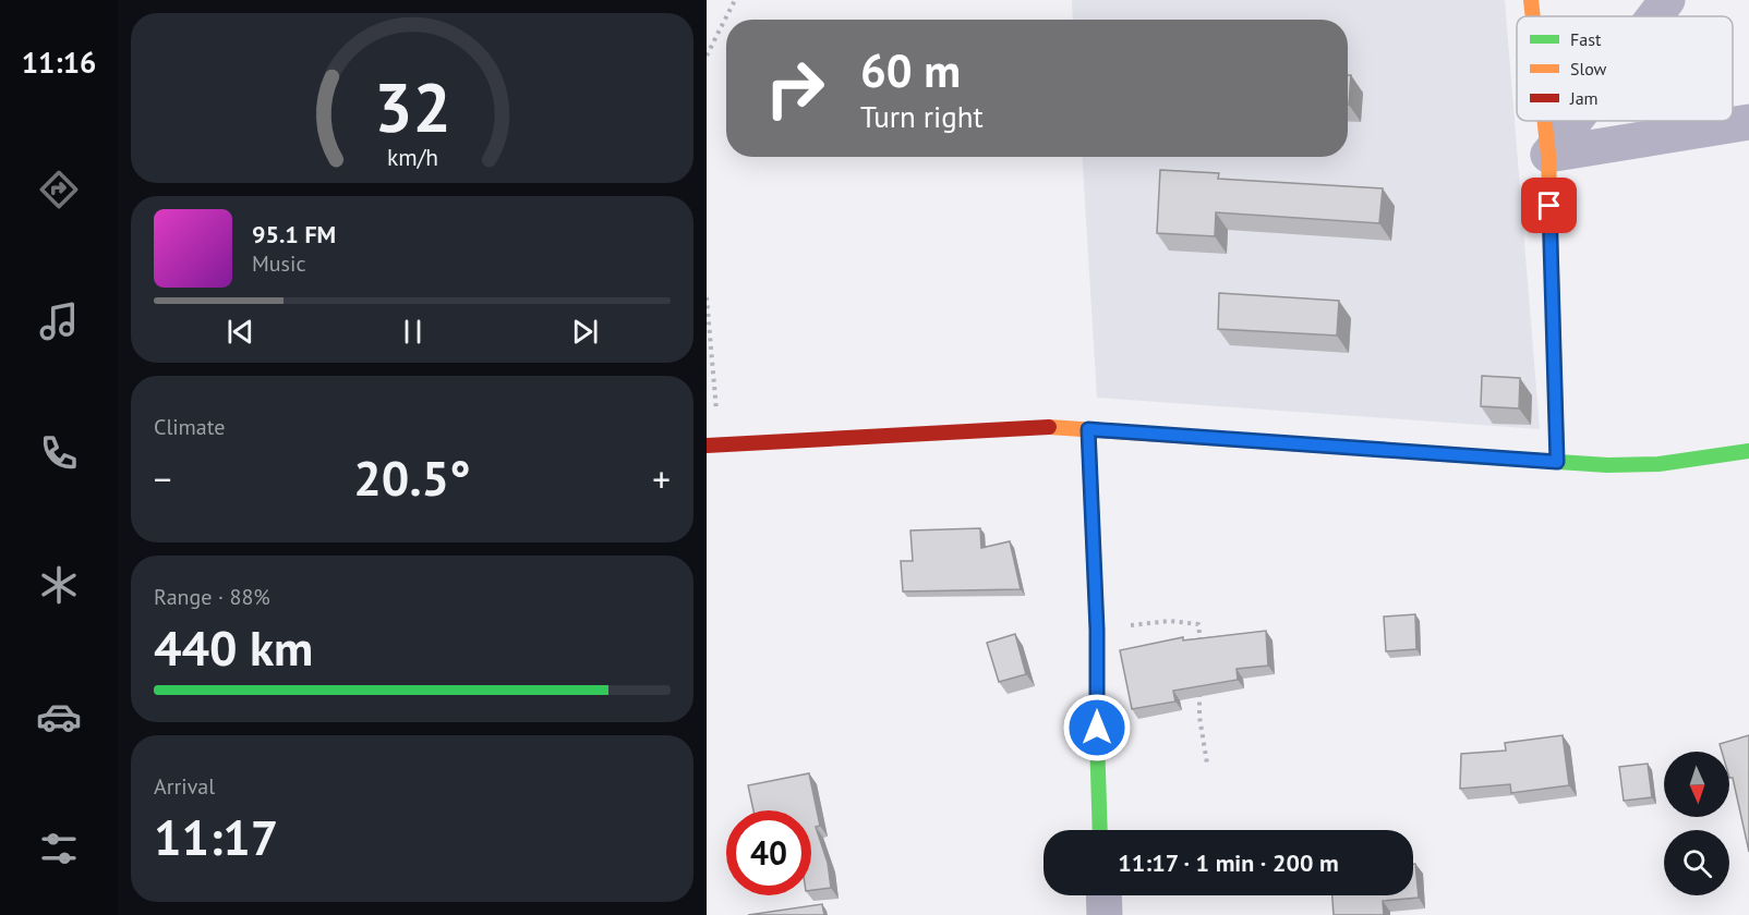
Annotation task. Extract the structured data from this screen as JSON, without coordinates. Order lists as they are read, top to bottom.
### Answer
{
  "legend": ["Fast", "Slow", "Jam"],
  "north": "bottom",
  "page": {
    "tabs": "11:16",
    "turn": ["60 m", "Turn right"],
    "song": ["95.1 FM", "Music"],
    "tile": [
      "Climate",
      ["Range · 88%", "440 km"],
      ["Arrival", "11:17"]
    ],
    "heat": ["−", "20.5°", "+"],
    "limit": "40",
    "trip": "11:17 · 1 min · 200 m",
    "gauge": ["32", "km/h"]
  }
}
